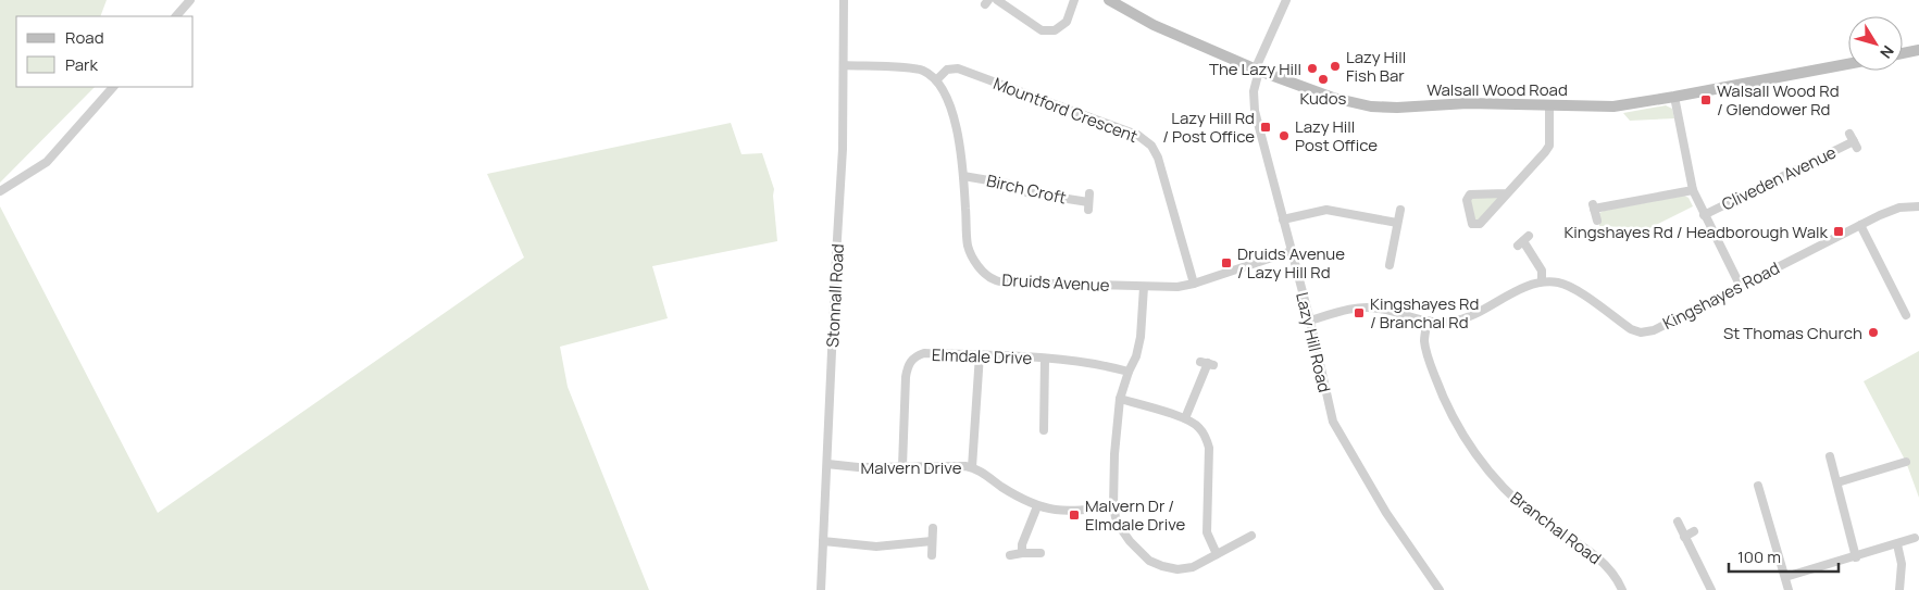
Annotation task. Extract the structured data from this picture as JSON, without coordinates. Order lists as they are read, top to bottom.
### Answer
{
  "streets": {
    "street": [
      "Walsall Wood Road",
      "Mountford Crescent",
      "Cliveden Avenue",
      "Birch Croft",
      "Druids Avenue",
      "Stonnall Road",
      "Kingshayes Road",
      "Lazy Hill Road",
      "Elmdale Drive",
      "Malvern Drive",
      "Branchal Road"
    ]
  },
  "crossings": [
    ["Walsall Wood Road", "Lazy Hill Road"],
    ["Mountford Crescent", "Druids Avenue"],
    ["Birch Croft", "Druids Avenue"],
    ["Druids Avenue", "Lazy Hill Road"],
    ["Stonnall Road", "Malvern Drive"],
    ["Elmdale Drive", "Malvern Drive"]
  ],
  "places": {
    "other": [
      "Lazy Hill Fish Bar",
      "The Lazy Hill",
      "Kudos",
      "Lazy Hill Post Office",
      "St Thomas Church"
    ],
    "transit": [
      "Walsall Wood Rd / Glendower Rd",
      "Lazy Hill Rd / Post Office",
      "Kingshayes Rd / Headborough Walk",
      "Druids Avenue / Lazy Hill Rd",
      "Kingshayes Rd / Branchal Rd",
      "Malvern Dr / Elmdale Drive"
    ]
  },
  "legend": ["Road", "Park"],
  "scale_bar": "100 m",
  "north": "bottom right"
}
